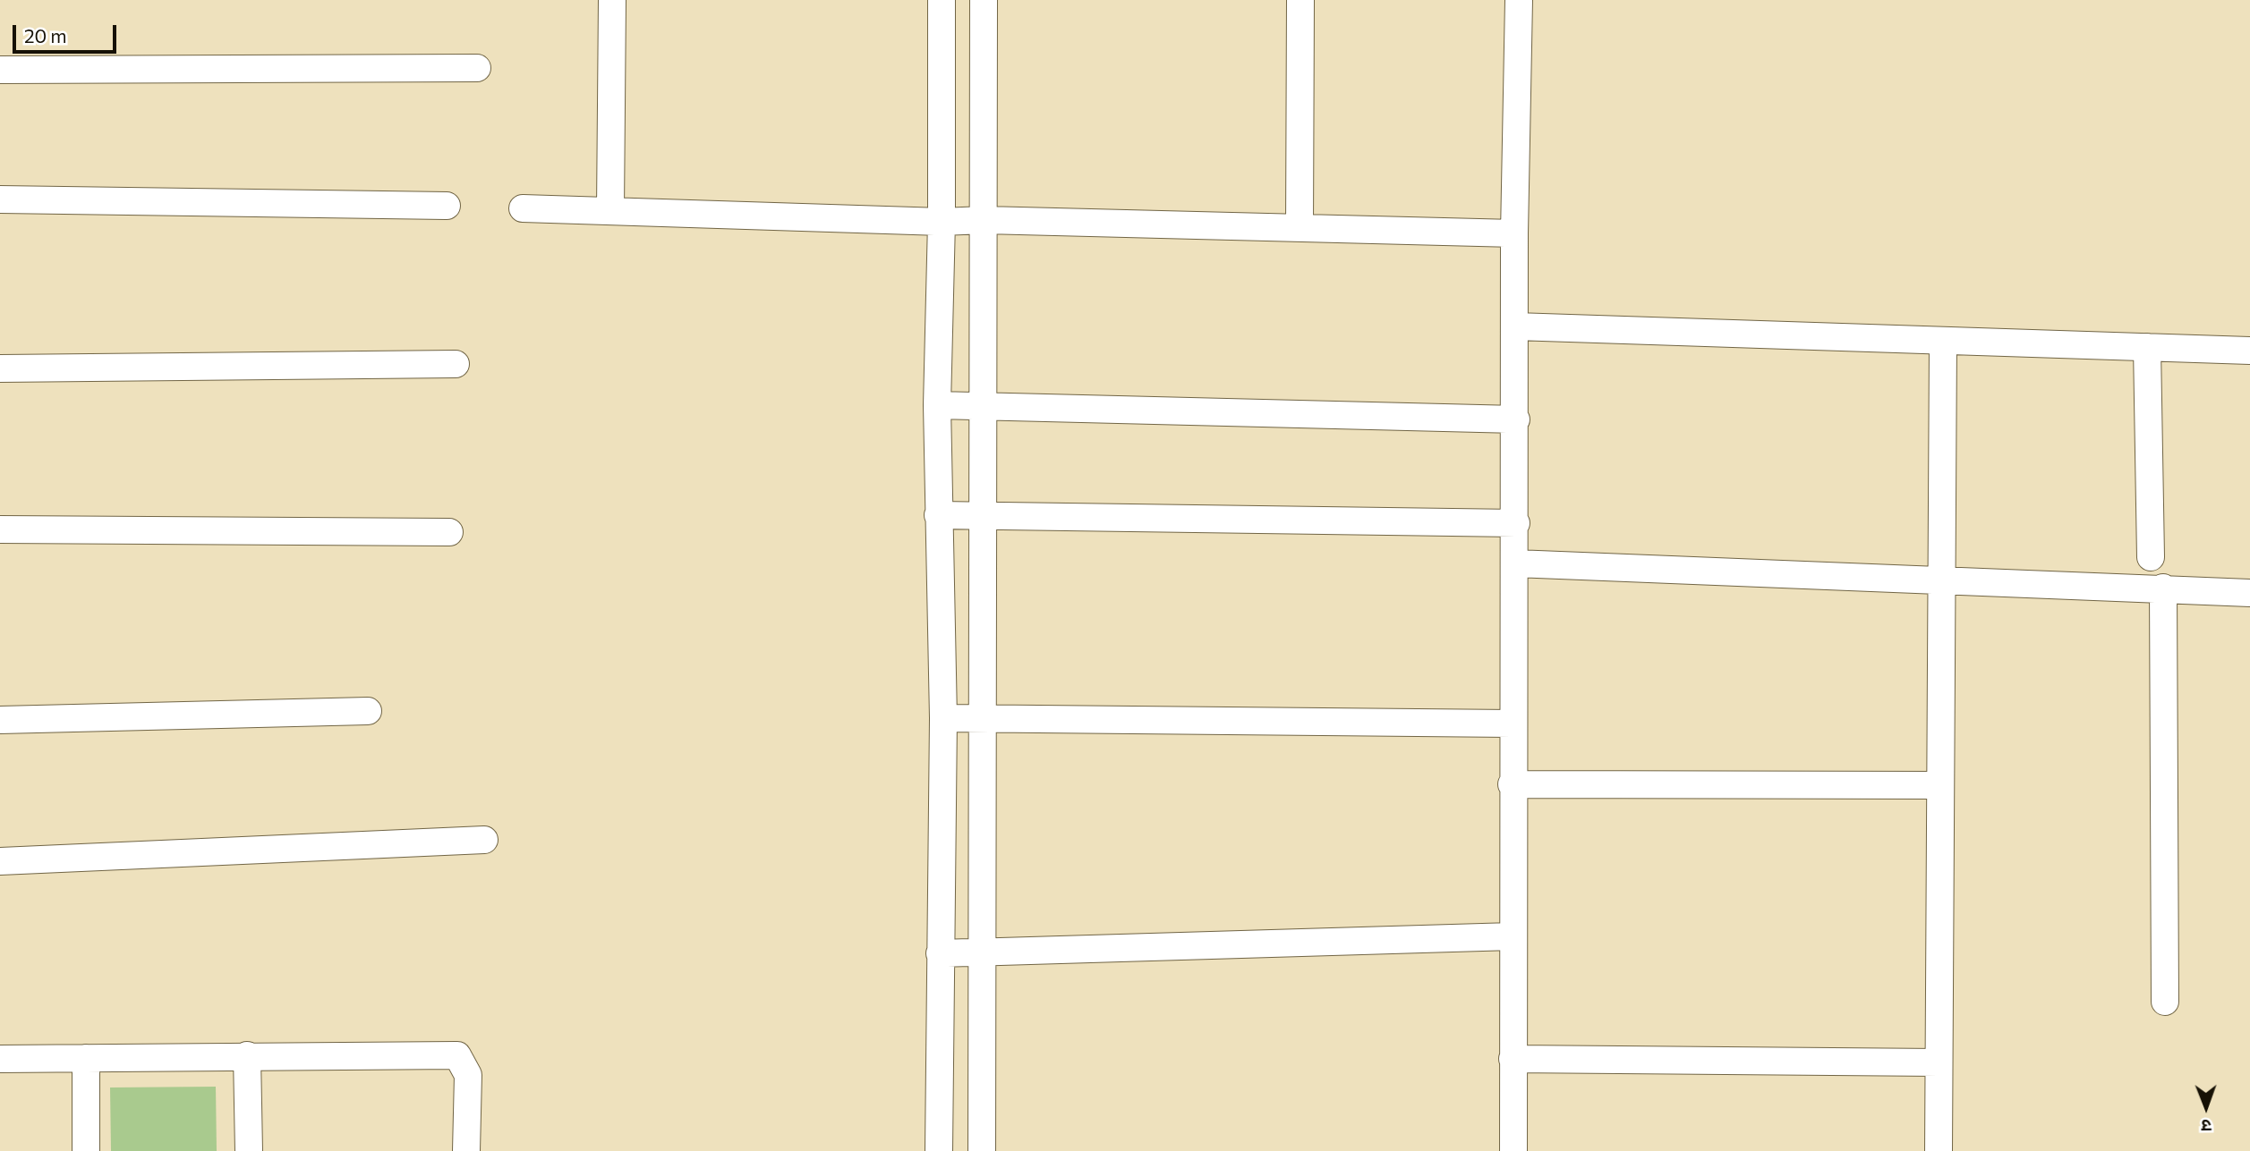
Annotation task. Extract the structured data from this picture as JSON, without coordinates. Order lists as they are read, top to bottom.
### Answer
{
  "scale_bar": "20 m",
  "north": "bottom"
}
